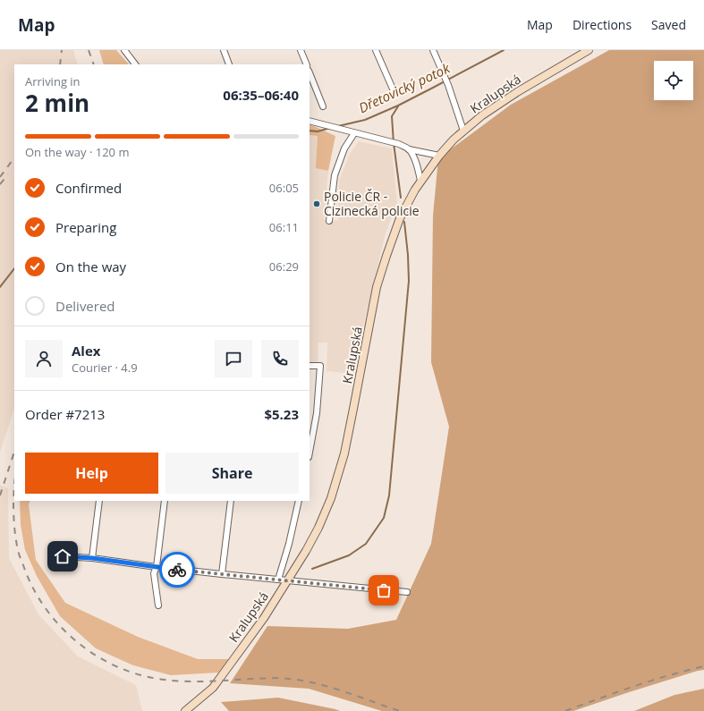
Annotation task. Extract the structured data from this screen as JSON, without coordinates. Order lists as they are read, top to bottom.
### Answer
{
  "streets": {
    "main road": ["Kralupská"]
  },
  "water": ["Dřetovický potok"],
  "places": ["Policie ČR - Cizinecká policie"],
  "page": {
    "header": "Map",
    "nav": ["Map", "Directions", "Saved"],
    "heading": ["2 min", "Arriving in", "06:35–06:40"],
    "panel": [
      "Alex",
      "Courier · 4.9",
      "Order #7213",
      "$5.23"
    ],
    "bar": "On the way · 120 m",
    "list": [
      ["Confirmed", "06:05"],
      ["Preparing", "06:11"],
      ["On the way", "06:29"],
      "Delivered"
    ],
    "buttons": ["Help", "Share"]
  }
}
